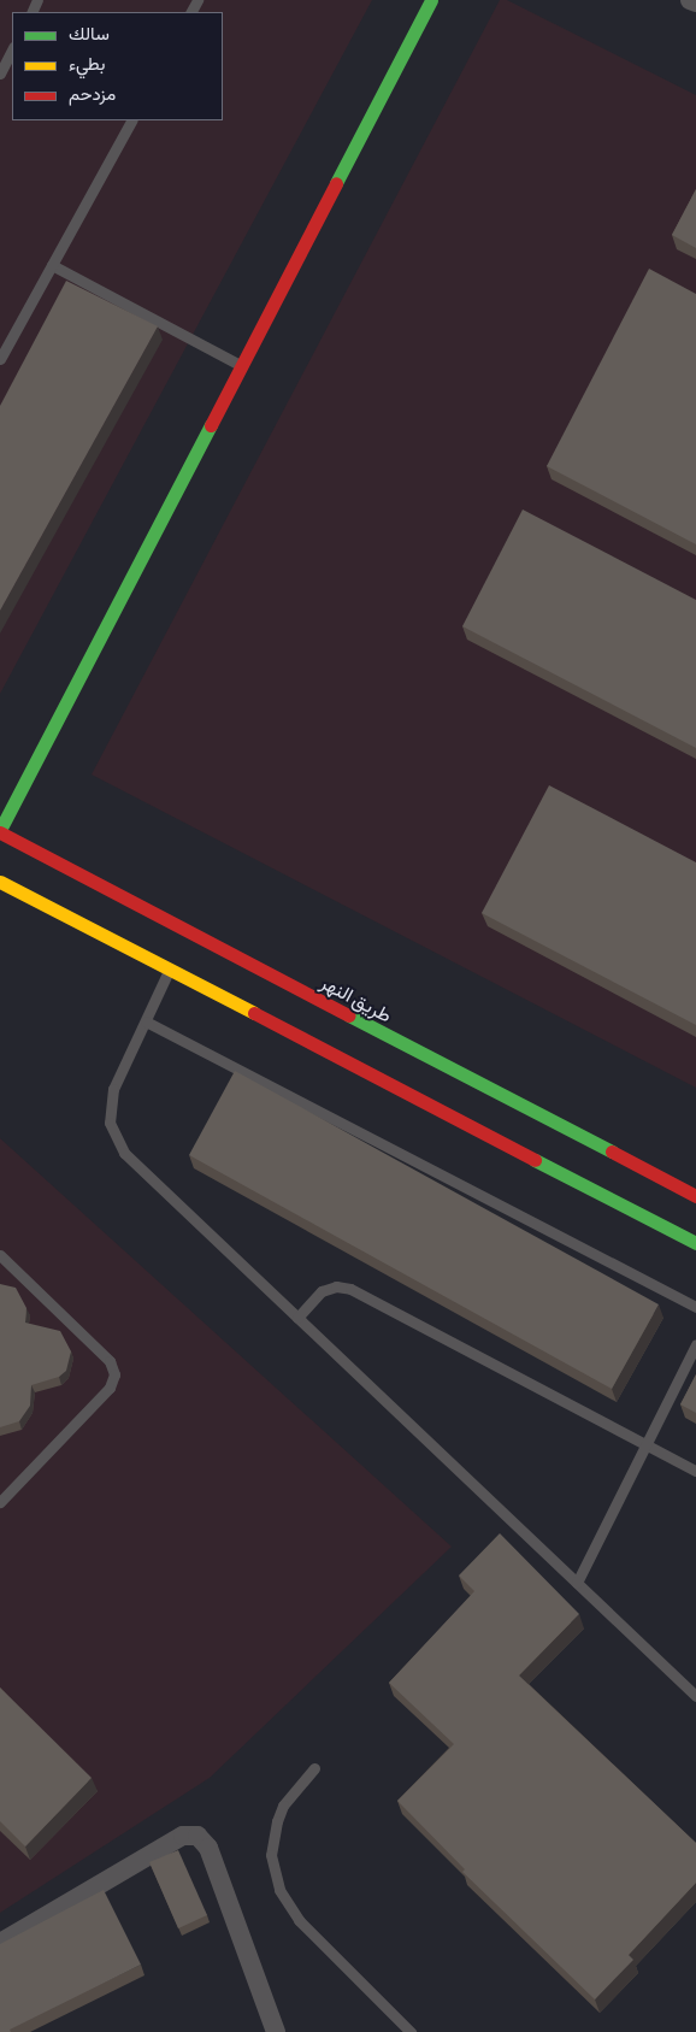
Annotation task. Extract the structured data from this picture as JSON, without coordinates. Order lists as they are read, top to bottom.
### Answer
{
  "streets": {
    "main road": ["طريق النهر"]
  },
  "legend": ["سالك", "بطيء", "مزدحم"]
}
